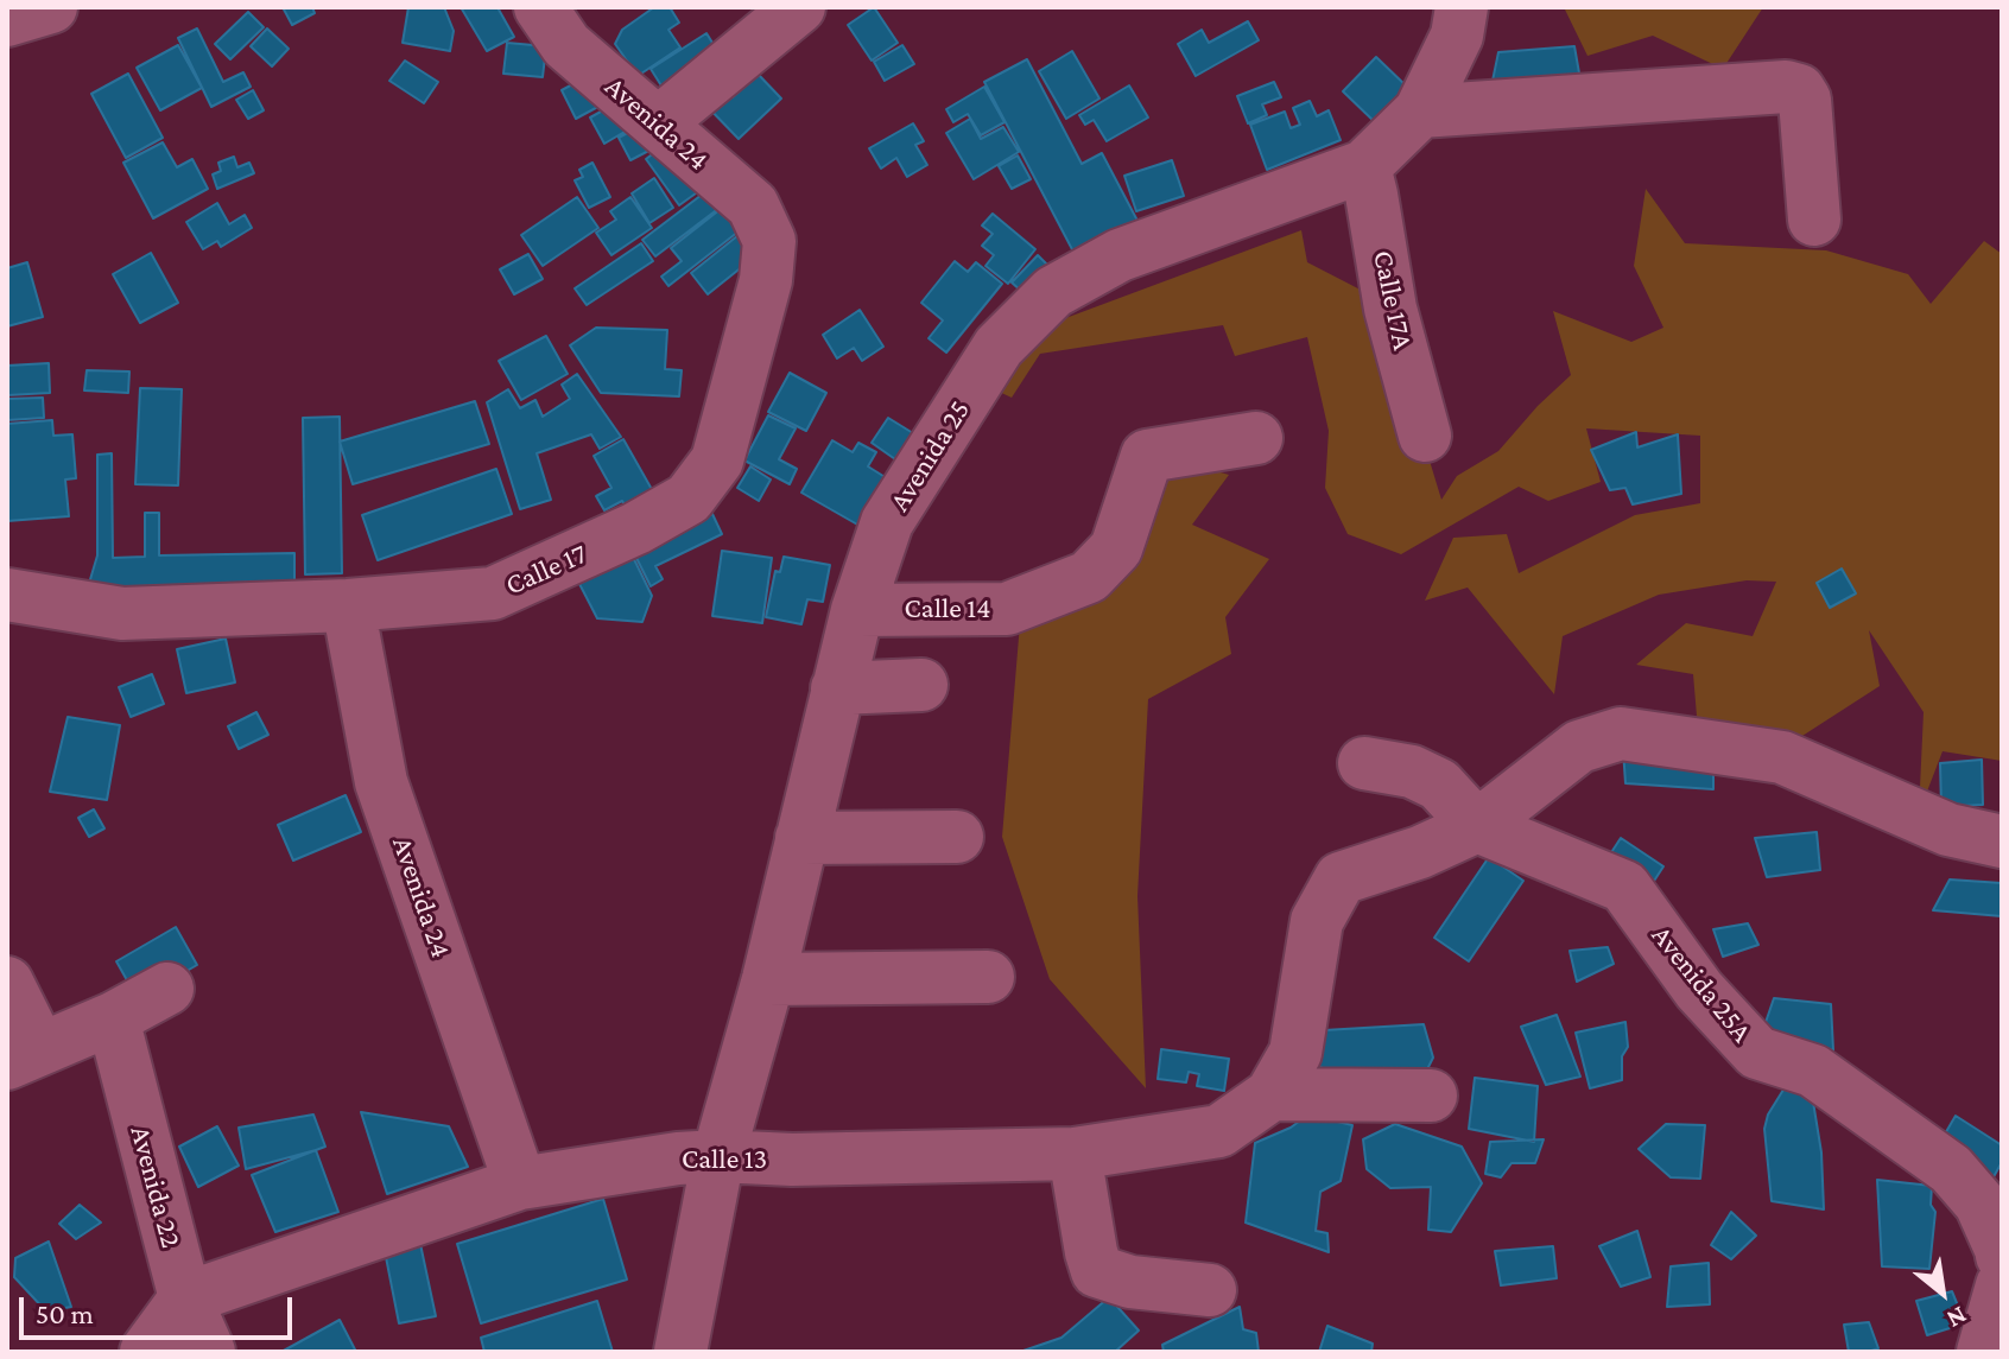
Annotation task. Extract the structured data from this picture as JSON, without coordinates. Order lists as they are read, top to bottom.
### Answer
{
  "streets": {
    "street": [
      "Avenida 24",
      "Calle 17A",
      "Avenida 25",
      "Calle 17",
      "Calle 14",
      "Avenida 25A",
      "Calle 13",
      "Avenida 22"
    ]
  },
  "crossings": [
    ["Avenida 24", "Calle 17"],
    ["Avenida 24", "Calle 13"],
    ["Calle 17A", "Avenida 25"],
    ["Avenida 25", "Calle 14"],
    ["Avenida 25", "Calle 13"],
    ["Calle 13", "Avenida 22"]
  ],
  "scale_bar": "50 m",
  "north": "bottom right"
}
